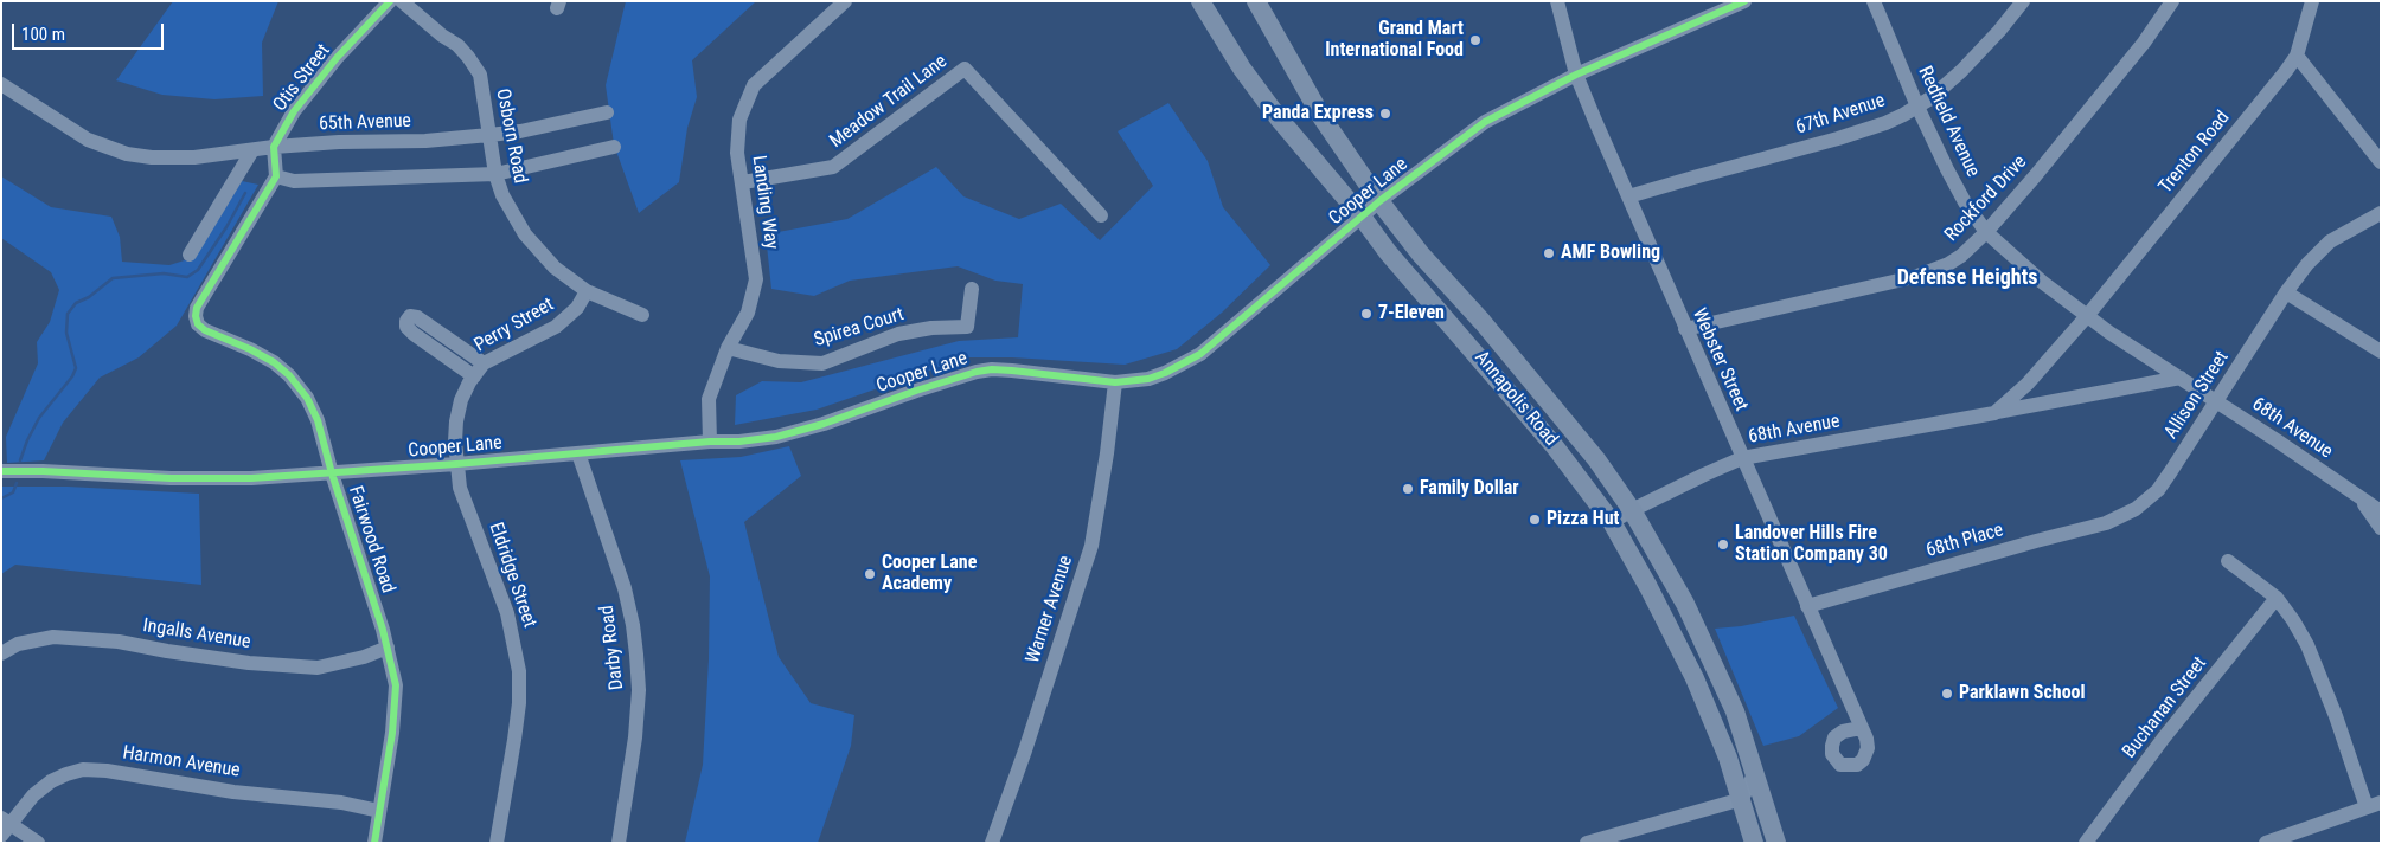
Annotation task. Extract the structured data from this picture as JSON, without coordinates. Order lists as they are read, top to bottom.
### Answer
{
  "streets": {
    "main road": ["Annapolis Road"],
    "street": [
      "Otis Street",
      "Meadow Trail Lane",
      "67th Avenue",
      "Redfield Avenue",
      "65th Avenue",
      "Osborn Road",
      "Trenton Road",
      "Cooper Lane",
      "Rockford Drive",
      "Landing Way",
      "Perry Street",
      "Spirea Court",
      "Webster Street",
      "Allison Street",
      "68th Avenue",
      "Fairwood Road",
      "68th Place",
      "Eldridge Street",
      "Warner Avenue",
      "Ingalls Avenue",
      "Darby Road",
      "Buchanan Street",
      "Harmon Avenue"
    ]
  },
  "crossings": [
    ["Otis Street", "65th Avenue"],
    ["Meadow Trail Lane", "Landing Way"],
    ["67th Avenue", "Redfield Avenue"],
    ["67th Avenue", "Webster Street"],
    ["Redfield Avenue", "Trenton Road"],
    ["Redfield Avenue", "Rockford Drive"],
    ["Redfield Avenue", "68th Avenue"],
    ["65th Avenue", "Osborn Road"],
    ["Osborn Road", "Perry Street"],
    ["Trenton Road", "68th Avenue"],
    ["Cooper Lane", "Landing Way"],
    ["Cooper Lane", "Perry Street"],
    ["Cooper Lane", "Webster Street"],
    ["Cooper Lane", "Annapolis Road"],
    ["Cooper Lane", "Fairwood Road"],
    ["Cooper Lane", "Eldridge Street"],
    ["Cooper Lane", "Warner Avenue"],
    ["Cooper Lane", "Darby Road"],
    ["Rockford Drive", "Webster Street"],
    ["Landing Way", "Spirea Court"],
    ["Perry Street", "Eldridge Street"],
    ["Webster Street", "68th Avenue"],
    ["Webster Street", "68th Place"],
    ["Allison Street", "68th Avenue"],
    ["Allison Street", "68th Place"],
    ["Annapolis Road", "68th Avenue"],
    ["Fairwood Road", "Ingalls Avenue"],
    ["Fairwood Road", "Harmon Avenue"]
  ],
  "districts": ["Defense Heights"],
  "places": [
    "Grand Mart International Food",
    "Panda Express",
    "AMF Bowling",
    "7-Eleven",
    "Family Dollar",
    "Pizza Hut",
    "Landover Hills Fire Station Company 30",
    "Cooper Lane Academy",
    "Parklawn School"
  ],
  "scale_bar": "100 m"
}
